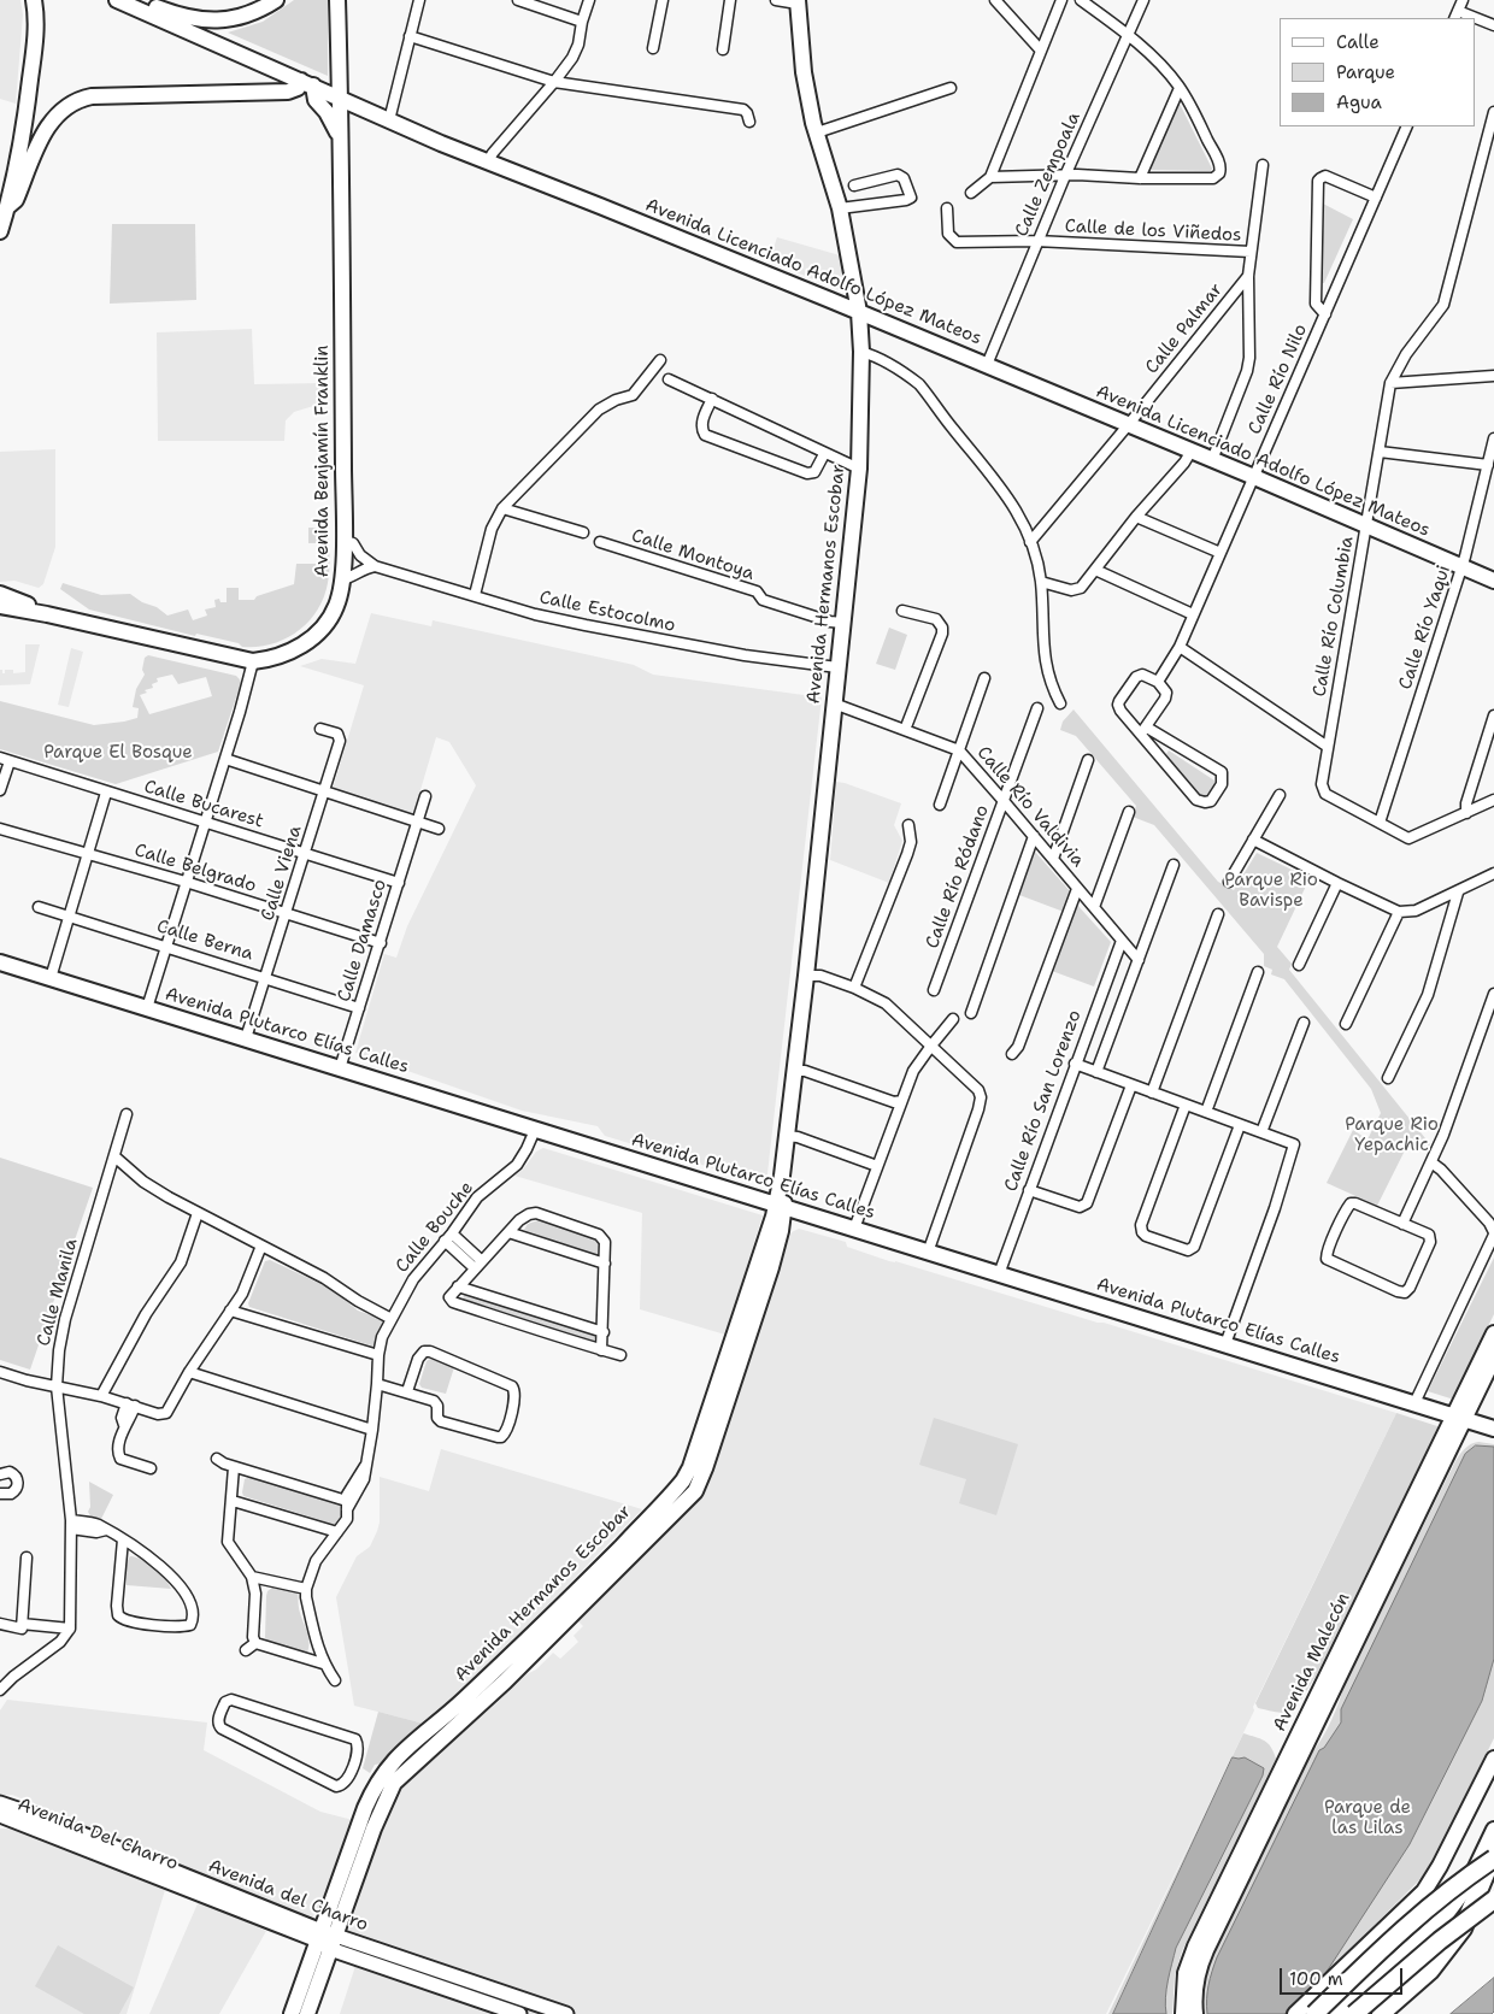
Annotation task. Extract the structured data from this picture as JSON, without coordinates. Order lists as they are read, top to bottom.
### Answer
{
  "streets": {
    "main road": [
      "Avenida Licenciado Adolfo López Mateos",
      "Avenida Benjamín Franklin",
      "Avenida Hermanos Escobar",
      "Avenida Plutarco Elías Calles",
      "Avenida Malecón"
    ],
    "street": [
      "Calle Zempoala",
      "Calle de los Viñedos",
      "Calle Palmar",
      "Calle Río Nilo",
      "Calle Montoya",
      "Calle Estocolmo",
      "Calle Río Columbia",
      "Calle Río Yaqui",
      "Calle Bucarest",
      "Calle Río Valdivia",
      "Calle Belgrado",
      "Calle Viena",
      "Calle Río Ródano",
      "Calle Berna",
      "Calle Damasco",
      "Calle Río San Lorenzo",
      "Calle Bouche",
      "Calle Manila",
      "Avenida Del Charro",
      "Avenida del Charro"
    ]
  },
  "crossings": [
    ["Calle Zempoala", "Calle de los Viñedos"],
    ["Calle Zempoala", "Avenida Licenciado Adolfo López Mateos"],
    ["Avenida Licenciado Adolfo López Mateos", "Calle Palmar"],
    ["Avenida Licenciado Adolfo López Mateos", "Calle Río Nilo"],
    ["Avenida Licenciado Adolfo López Mateos", "Avenida Benjamín Franklin"],
    ["Avenida Licenciado Adolfo López Mateos", "Avenida Hermanos Escobar"],
    ["Avenida Licenciado Adolfo López Mateos", "Calle Río Columbia"],
    ["Avenida Licenciado Adolfo López Mateos", "Calle Río Yaqui"],
    ["Avenida Benjamín Franklin", "Calle Estocolmo"],
    ["Calle Montoya", "Avenida Hermanos Escobar"],
    ["Avenida Hermanos Escobar", "Calle Estocolmo"],
    ["Avenida Hermanos Escobar", "Calle Río Valdivia"],
    ["Avenida Hermanos Escobar", "Avenida Plutarco Elías Calles"],
    ["Avenida Hermanos Escobar", "Avenida Del Charro"],
    ["Avenida Hermanos Escobar", "Avenida del Charro"],
    ["Calle Río Columbia", "Calle Río Yaqui"],
    ["Calle Bucarest", "Calle Viena"],
    ["Calle Bucarest", "Calle Damasco"],
    ["Calle Río Valdivia", "Calle Río Ródano"],
    ["Calle Río Valdivia", "Calle Río San Lorenzo"],
    ["Calle Belgrado", "Calle Viena"],
    ["Calle Belgrado", "Calle Damasco"],
    ["Calle Viena", "Calle Berna"],
    ["Calle Viena", "Avenida Plutarco Elías Calles"],
    ["Calle Berna", "Calle Damasco"],
    ["Calle Damasco", "Avenida Plutarco Elías Calles"],
    ["Avenida Plutarco Elías Calles", "Calle Río San Lorenzo"],
    ["Avenida Plutarco Elías Calles", "Calle Bouche"],
    ["Avenida Plutarco Elías Calles", "Avenida Malecón"],
    ["Avenida Del Charro", "Avenida del Charro"]
  ],
  "parks": [
    "Parque El Bosque",
    "Parque Rio Bavispe",
    "Parque Rio Yepachic",
    "Parque de las Lilas"
  ],
  "legend": ["Calle", "Parque", "Agua"],
  "scale_bar": "100 m"
}
